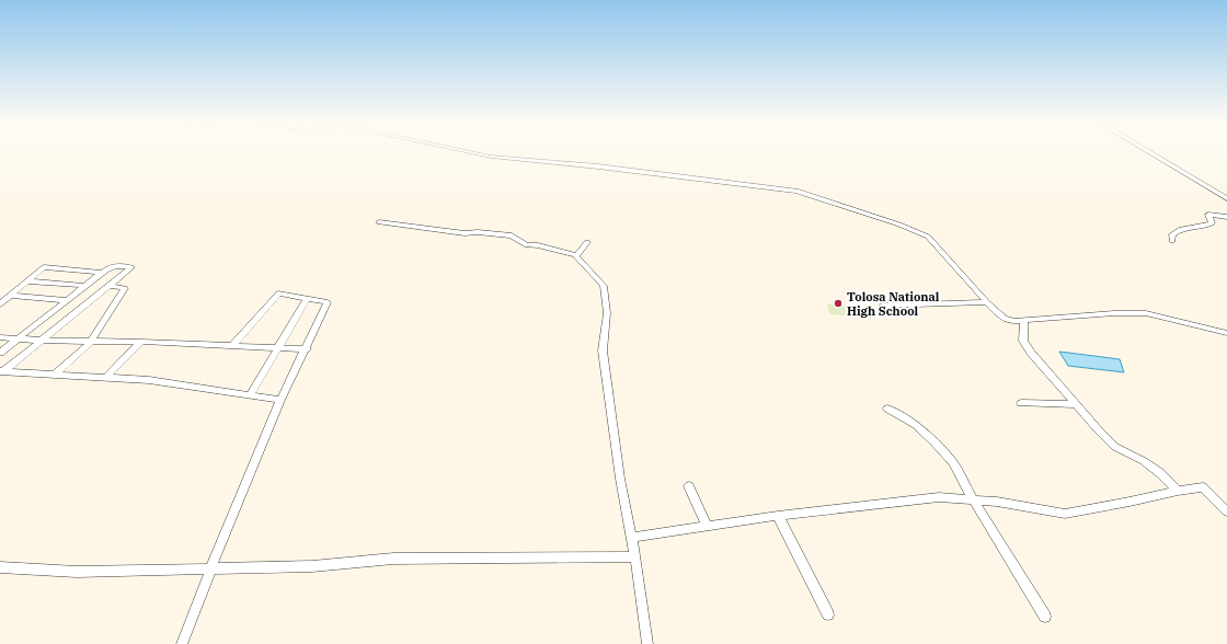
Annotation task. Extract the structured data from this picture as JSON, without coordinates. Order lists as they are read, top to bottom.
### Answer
{
  "places": ["Tolosa National High School"]
}
